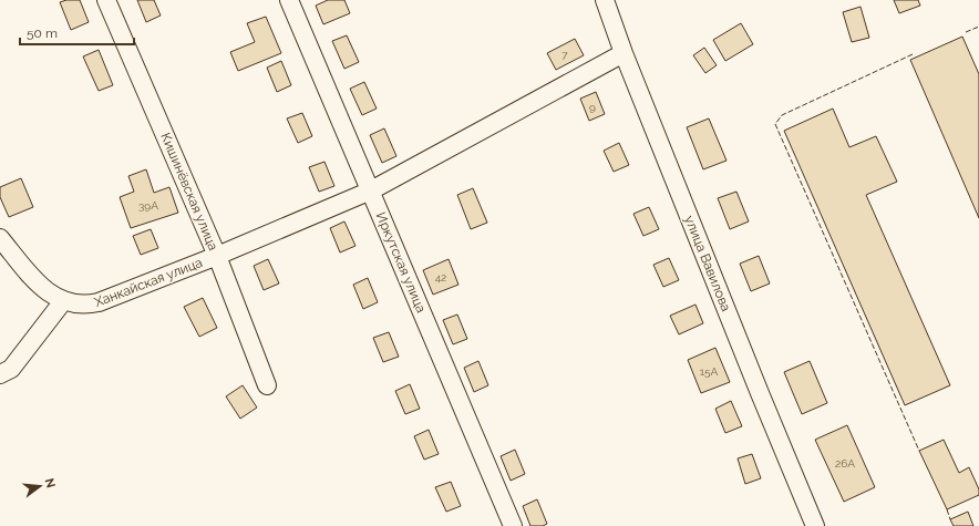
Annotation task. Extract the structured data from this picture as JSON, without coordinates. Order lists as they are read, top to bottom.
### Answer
{
  "streets": {
    "street": [
      "Кишинёвская улица",
      "Иркутская улица",
      "улица Вавилова",
      "Ханкайская улица"
    ]
  },
  "crossings": [
    ["Кишинёвская улица", "Ханкайская улица"],
    ["Иркутская улица", "Ханкайская улица"],
    ["улица Вавилова", "Ханкайская улица"]
  ],
  "house_numbers": [
    "7",
    "9",
    "39А",
    "42",
    "15А",
    "26А"
  ],
  "scale_bar": "50 m",
  "north": "right"
}
